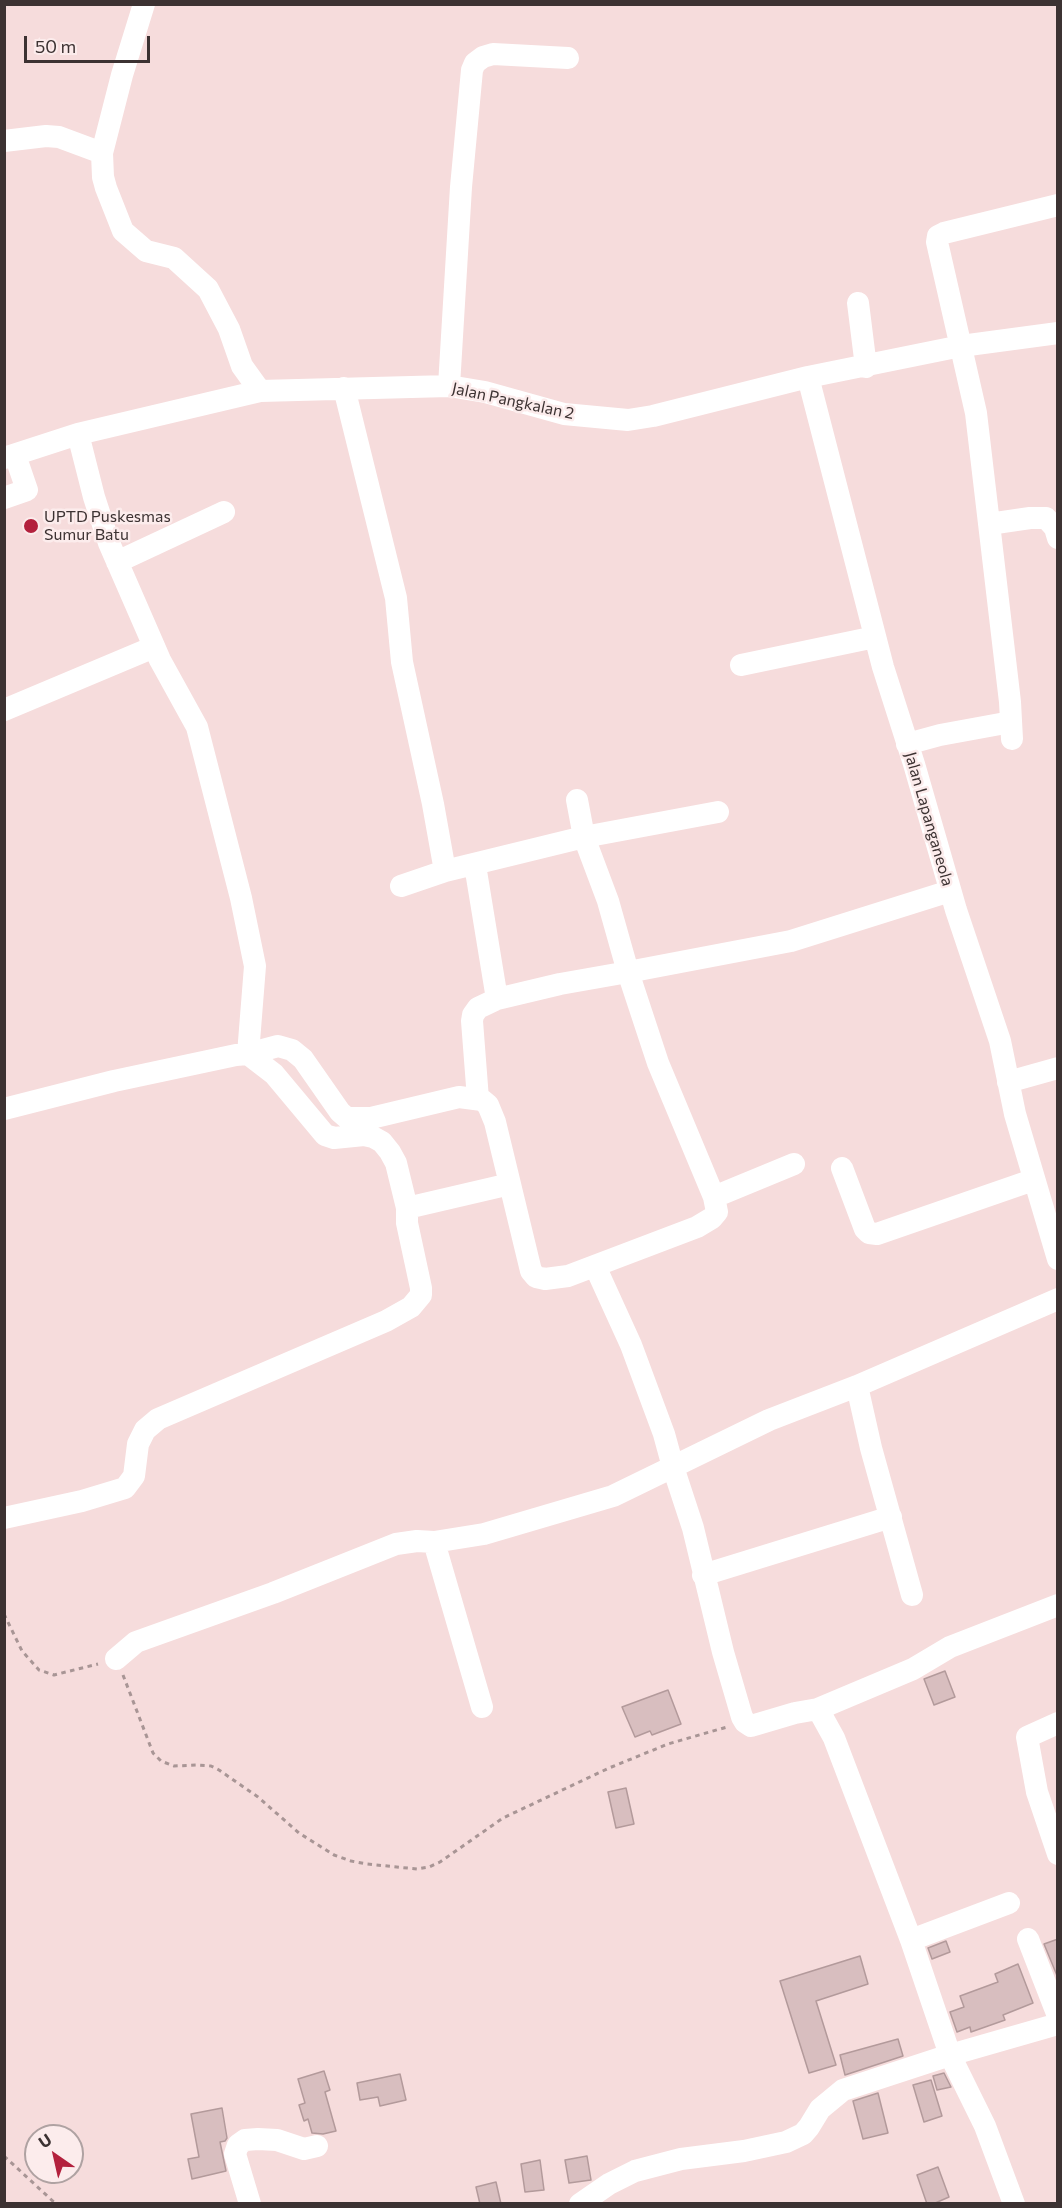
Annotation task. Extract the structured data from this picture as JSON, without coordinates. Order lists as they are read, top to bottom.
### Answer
{
  "streets": {
    "street": ["Jalan Pangkalan 2", "Jalan Lapanganeola"]
  },
  "crossings": [
    ["Jalan Pangkalan 2", "Jalan Lapanganeola"]
  ],
  "places": ["UPTD Puskesmas Sumur Batu"],
  "scale_bar": "50 m",
  "north": "top left"
}
